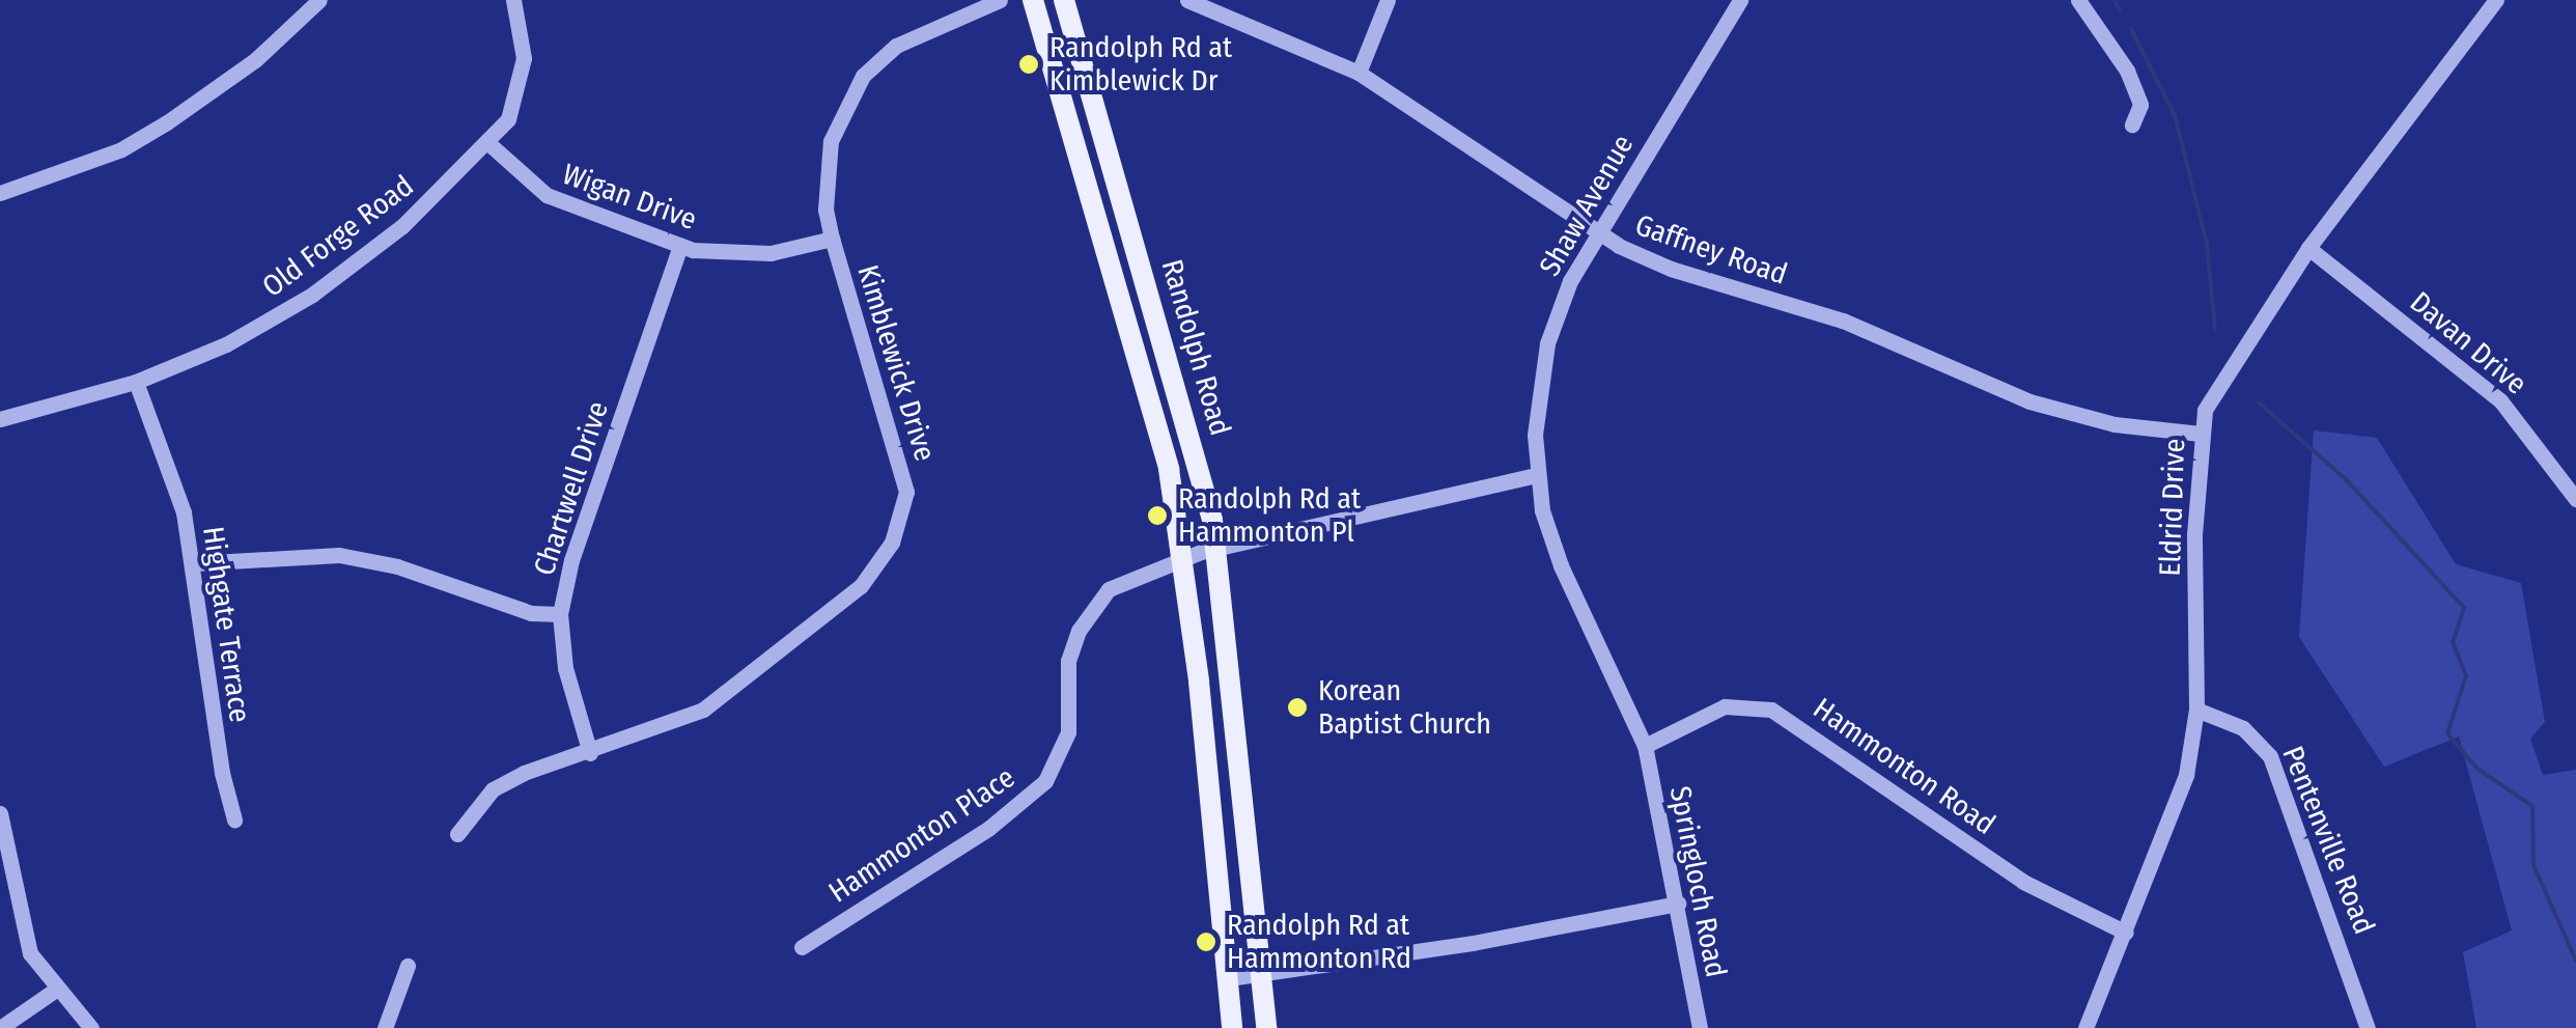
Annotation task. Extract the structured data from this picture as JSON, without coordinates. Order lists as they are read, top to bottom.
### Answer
{
  "streets": {
    "main road": ["Randolph Road"],
    "street": [
      "Wigan Drive",
      "Shaw Avenue",
      "Old Forge Road",
      "Gaffney Road",
      "Davan Drive",
      "Kimblewick Drive",
      "Chartwell Drive",
      "Eldrid Drive",
      "Highgate Terrace",
      "Hammonton Road",
      "Hammonton Place",
      "Pentenville Road",
      "Springloch Road"
    ]
  },
  "crossings": [
    ["Wigan Drive", "Old Forge Road"],
    ["Wigan Drive", "Kimblewick Drive"],
    ["Wigan Drive", "Chartwell Drive"],
    ["Shaw Avenue", "Gaffney Road"],
    ["Shaw Avenue", "Hammonton Road"],
    ["Shaw Avenue", "Hammonton Place"],
    ["Shaw Avenue", "Springloch Road"],
    ["Old Forge Road", "Highgate Terrace"],
    ["Gaffney Road", "Eldrid Drive"],
    ["Davan Drive", "Eldrid Drive"],
    ["Randolph Road", "Hammonton Place"],
    ["Kimblewick Drive", "Chartwell Drive"],
    ["Eldrid Drive", "Hammonton Road"],
    ["Eldrid Drive", "Pentenville Road"],
    ["Hammonton Road", "Springloch Road"]
  ],
  "places": [
    "Randolph Rd at Kimblewick Dr",
    "Randolph Rd at Hammonton Pl",
    "Korean Baptist Church",
    "Randolph Rd at Hammonton Rd"
  ]
}
